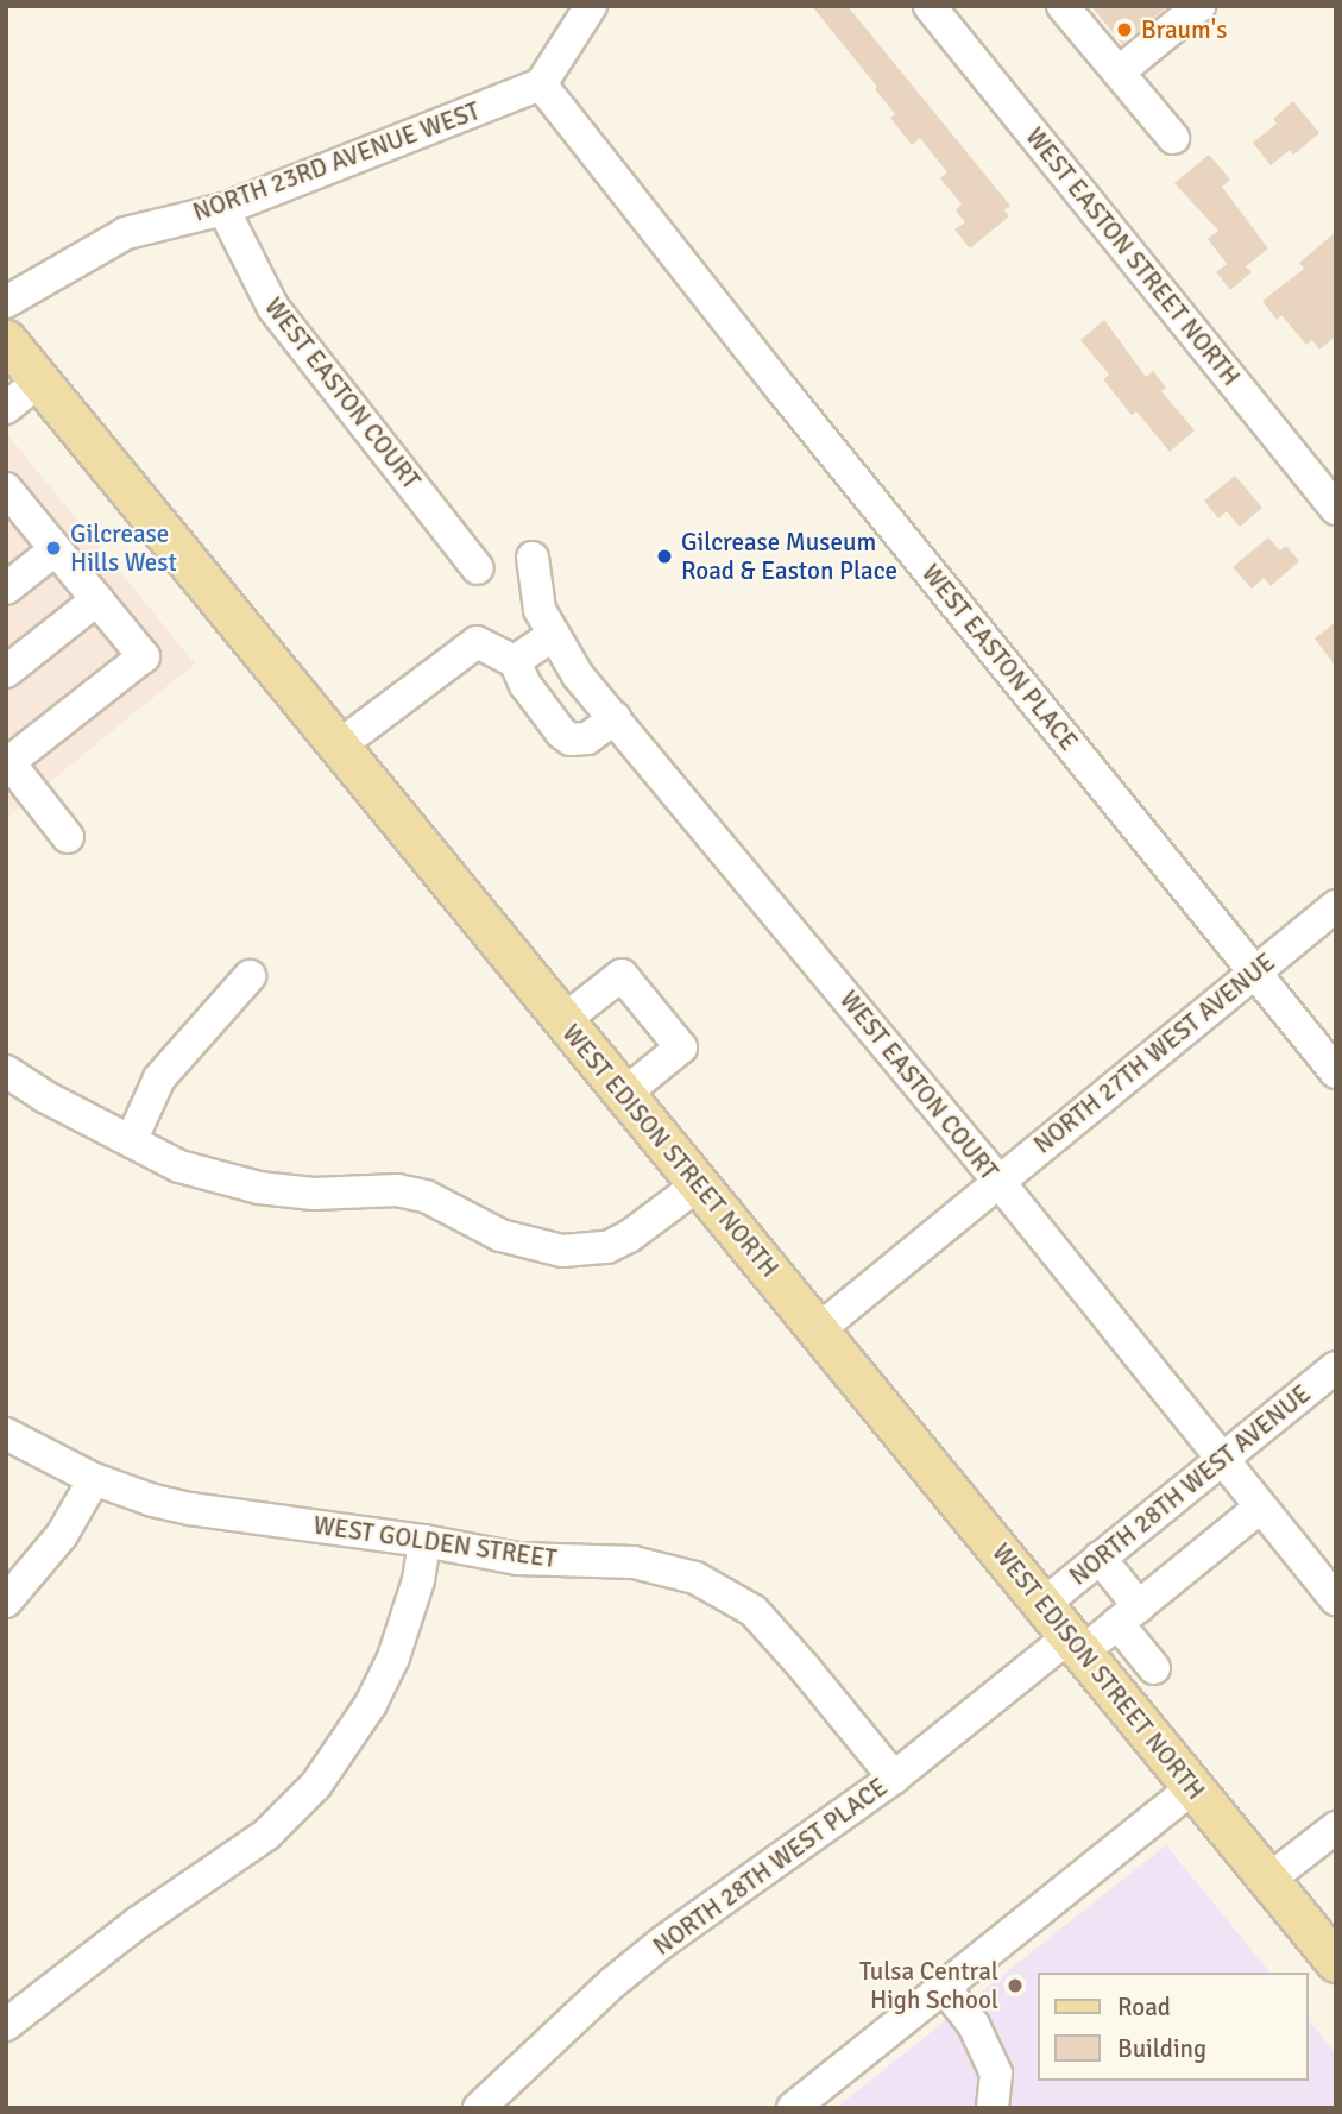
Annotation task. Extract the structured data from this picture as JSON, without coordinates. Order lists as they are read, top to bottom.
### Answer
{
  "streets": {
    "main road": ["WEST EDISON STREET NORTH"],
    "street": [
      "NORTH 23RD AVENUE WEST",
      "WEST EASTON STREET NORTH",
      "WEST EASTON COURT",
      "WEST EASTON PLACE",
      "NORTH 27TH WEST AVENUE",
      "NORTH 28TH WEST AVENUE",
      "WEST GOLDEN STREET",
      "NORTH 28TH WEST PLACE"
    ]
  },
  "crossings": [
    ["NORTH 23RD AVENUE WEST", "WEST EASTON COURT"],
    ["NORTH 23RD AVENUE WEST", "WEST EASTON PLACE"],
    ["WEST EASTON COURT", "NORTH 27TH WEST AVENUE"],
    ["WEST EASTON COURT", "NORTH 28TH WEST AVENUE"],
    ["WEST EASTON COURT", "NORTH 28TH WEST PLACE"],
    ["WEST EASTON PLACE", "NORTH 27TH WEST AVENUE"],
    ["NORTH 27TH WEST AVENUE", "WEST EDISON STREET NORTH"],
    ["WEST EDISON STREET NORTH", "NORTH 28TH WEST AVENUE"],
    ["WEST EDISON STREET NORTH", "NORTH 28TH WEST PLACE"],
    ["WEST GOLDEN STREET", "NORTH 28TH WEST PLACE"]
  ],
  "places": [
    "Braum's",
    "Gilcrease Hills West",
    "Gilcrease Museum Road & Easton Place",
    "Tulsa Central High School"
  ],
  "legend": ["Road", "Building"]
}
